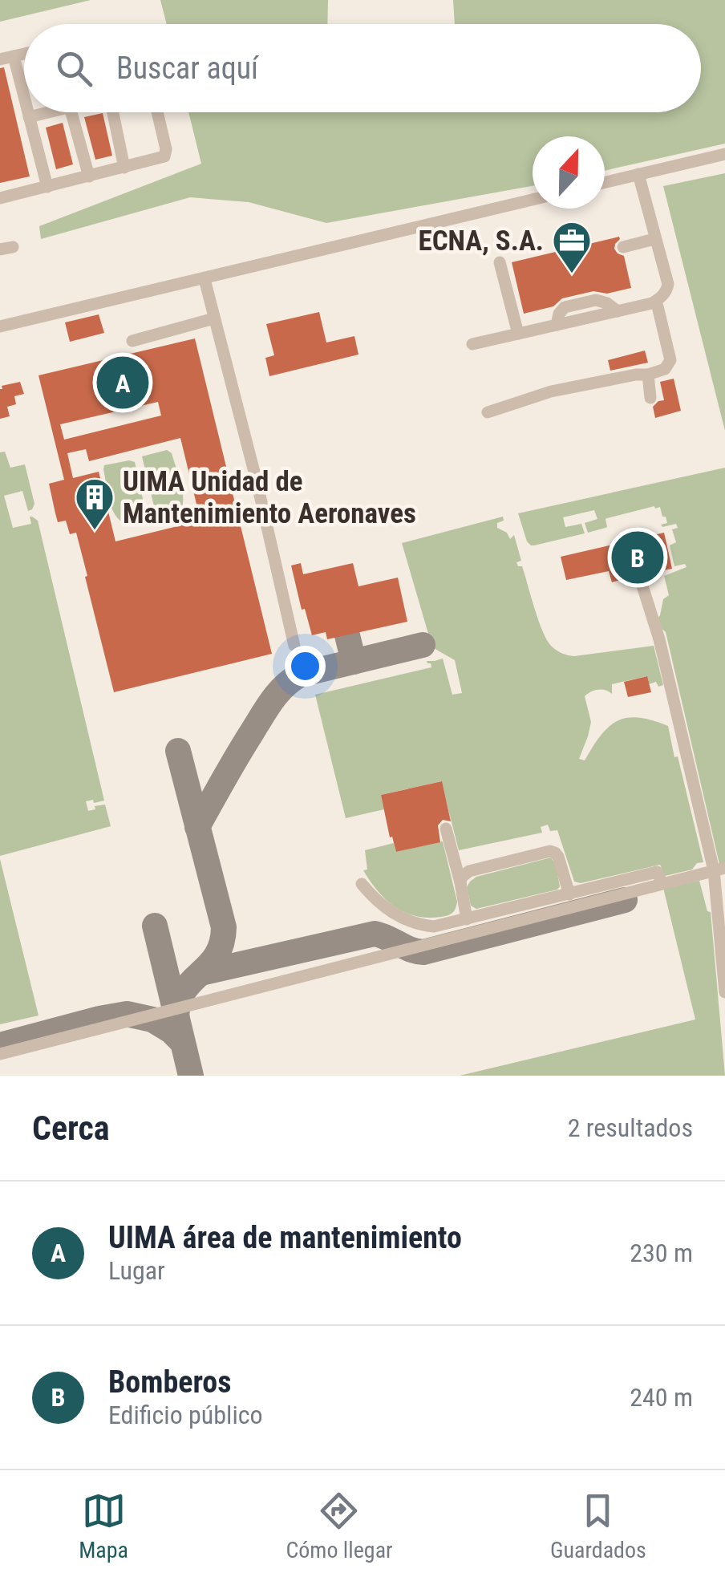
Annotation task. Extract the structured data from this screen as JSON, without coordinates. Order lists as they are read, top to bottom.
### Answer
{
  "places": {
    "office": ["ECNA, S.A."],
    "building": ["UIMA Unidad de Mantenimiento Aeronaves"]
  },
  "north": "top",
  "page": {
    "search": "Buscar aquí",
    "pins": ["A", "B"],
    "heading": ["Cerca", "2 resultados"],
    "list": [
      {
        "mark": "A",
        "name": "UIMA área de mantenimiento",
        "note": "Lugar",
        "value": "230 m"
      },
      {
        "mark": "B",
        "name": "Bomberos",
        "note": "Edificio público",
        "value": "240 m"
      }
    ],
    "nav": ["Mapa", "Cómo llegar", "Guardados"]
  }
}
